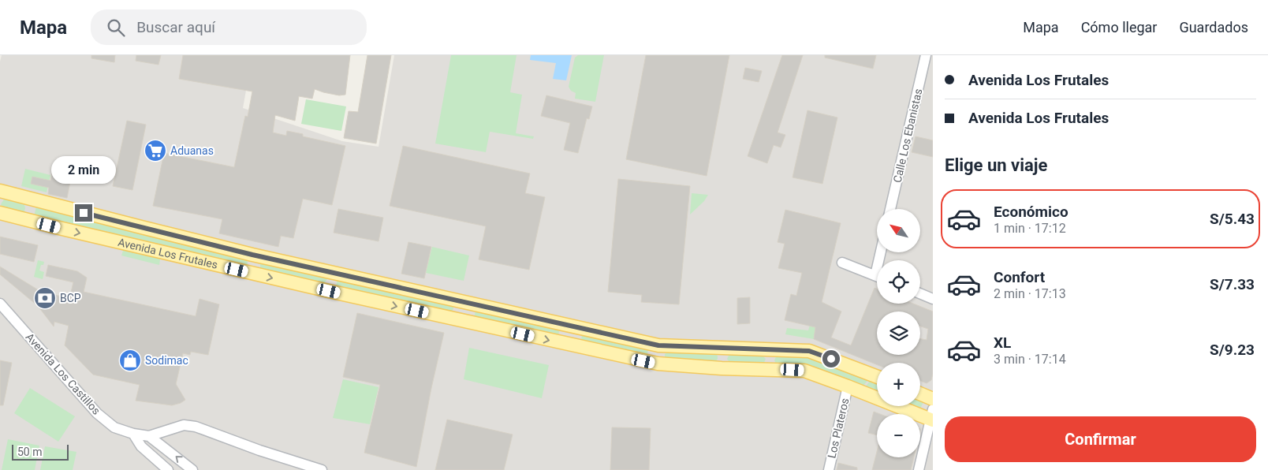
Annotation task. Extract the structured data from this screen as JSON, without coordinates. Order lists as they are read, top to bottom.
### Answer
{
  "streets": {
    "main road": ["Avenida Los Frutales"],
    "street": ["Calle Los Ebanistas", "Avenida Los Castillos", "Los Plateros"]
  },
  "crossings": [
    ["Avenida Los Frutales", "Los Plateros"]
  ],
  "places": {
    "supermarket": ["Aduanas"],
    "bank": ["BCP"],
    "shop": ["Sodimac"]
  },
  "scale_bar": "50 m",
  "north": "top left",
  "page": {
    "header": "Mapa",
    "search": "Buscar aquí",
    "nav": ["Mapa", "Cómo llegar", "Guardados"],
    "banner": ["Avenida Los Frutales", "Avenida Los Frutales"],
    "heading": "Elige un viaje",
    "bubble": "2 min",
    "list": [
      {
        "name": "Económico",
        "note": "1 min · 17:12",
        "value": "S/5.43"
      },
      {
        "name": "Confort",
        "note": "2 min · 17:13",
        "value": "S/7.33"
      },
      {
        "name": "XL",
        "note": "3 min · 17:14",
        "value": "S/9.23"
      }
    ],
    "map_buttons": ["+", "−"],
    "buttons": "Confirmar",
    "scale": "50 m"
  }
}
